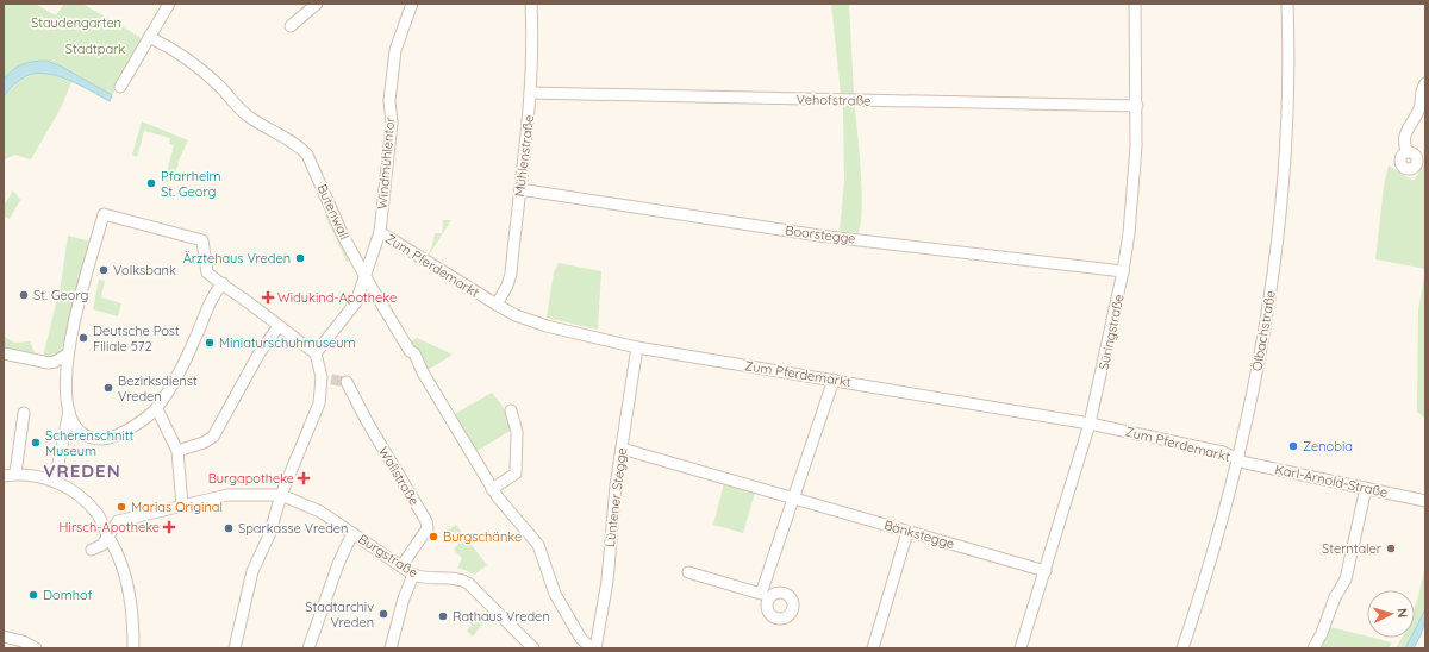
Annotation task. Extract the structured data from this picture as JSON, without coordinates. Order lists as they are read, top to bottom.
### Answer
{
  "streets": {
    "street": [
      "Vehofstraße",
      "Mühlenstraße",
      "Windmühlentor",
      "Butenwall",
      "Boorstegge",
      "Zum Pferdemarkt",
      "Ölbachstraße",
      "Süringstraße",
      "Wallstraße",
      "Karl-Arnold-Straße",
      "Lüntener Stegge",
      "Bänkstegge",
      "Burgstraße"
    ]
  },
  "crossings": [
    ["Vehofstraße", "Mühlenstraße"],
    ["Vehofstraße", "Süringstraße"],
    ["Mühlenstraße", "Boorstegge"],
    ["Mühlenstraße", "Zum Pferdemarkt"],
    ["Windmühlentor", "Butenwall"],
    ["Windmühlentor", "Zum Pferdemarkt"],
    ["Boorstegge", "Süringstraße"],
    ["Zum Pferdemarkt", "Ölbachstraße"],
    ["Zum Pferdemarkt", "Süringstraße"],
    ["Zum Pferdemarkt", "Karl-Arnold-Straße"],
    ["Zum Pferdemarkt", "Lüntener Stegge"],
    ["Ölbachstraße", "Karl-Arnold-Straße"],
    ["Süringstraße", "Bänkstegge"],
    ["Wallstraße", "Burgstraße"],
    ["Lüntener Stegge", "Bänkstegge"]
  ],
  "districts": ["VREDEN"],
  "parks": ["Staudengarten", "Stadtpark"],
  "places": {
    "other": [
      "Pfarrheim St. Georg",
      "Ärztehaus Vreden",
      "Volksbank",
      "St. Georg",
      "Deutsche Post Filiale 572",
      "Miniaturschuhmuseum",
      "Bezirksdienst Vreden",
      "Scherenschnitt Museum",
      "Zenobia",
      "Marias Original",
      "Sparkasse Vreden",
      "Burgschänke",
      "Sterntaler",
      "Domhof",
      "Stadtarchiv Vreden",
      "Rathaus Vreden"
    ],
    "health": ["Widukind-Apotheke", "Burgapotheke", "Hirsch-Apotheke"]
  },
  "north": "right"
}
